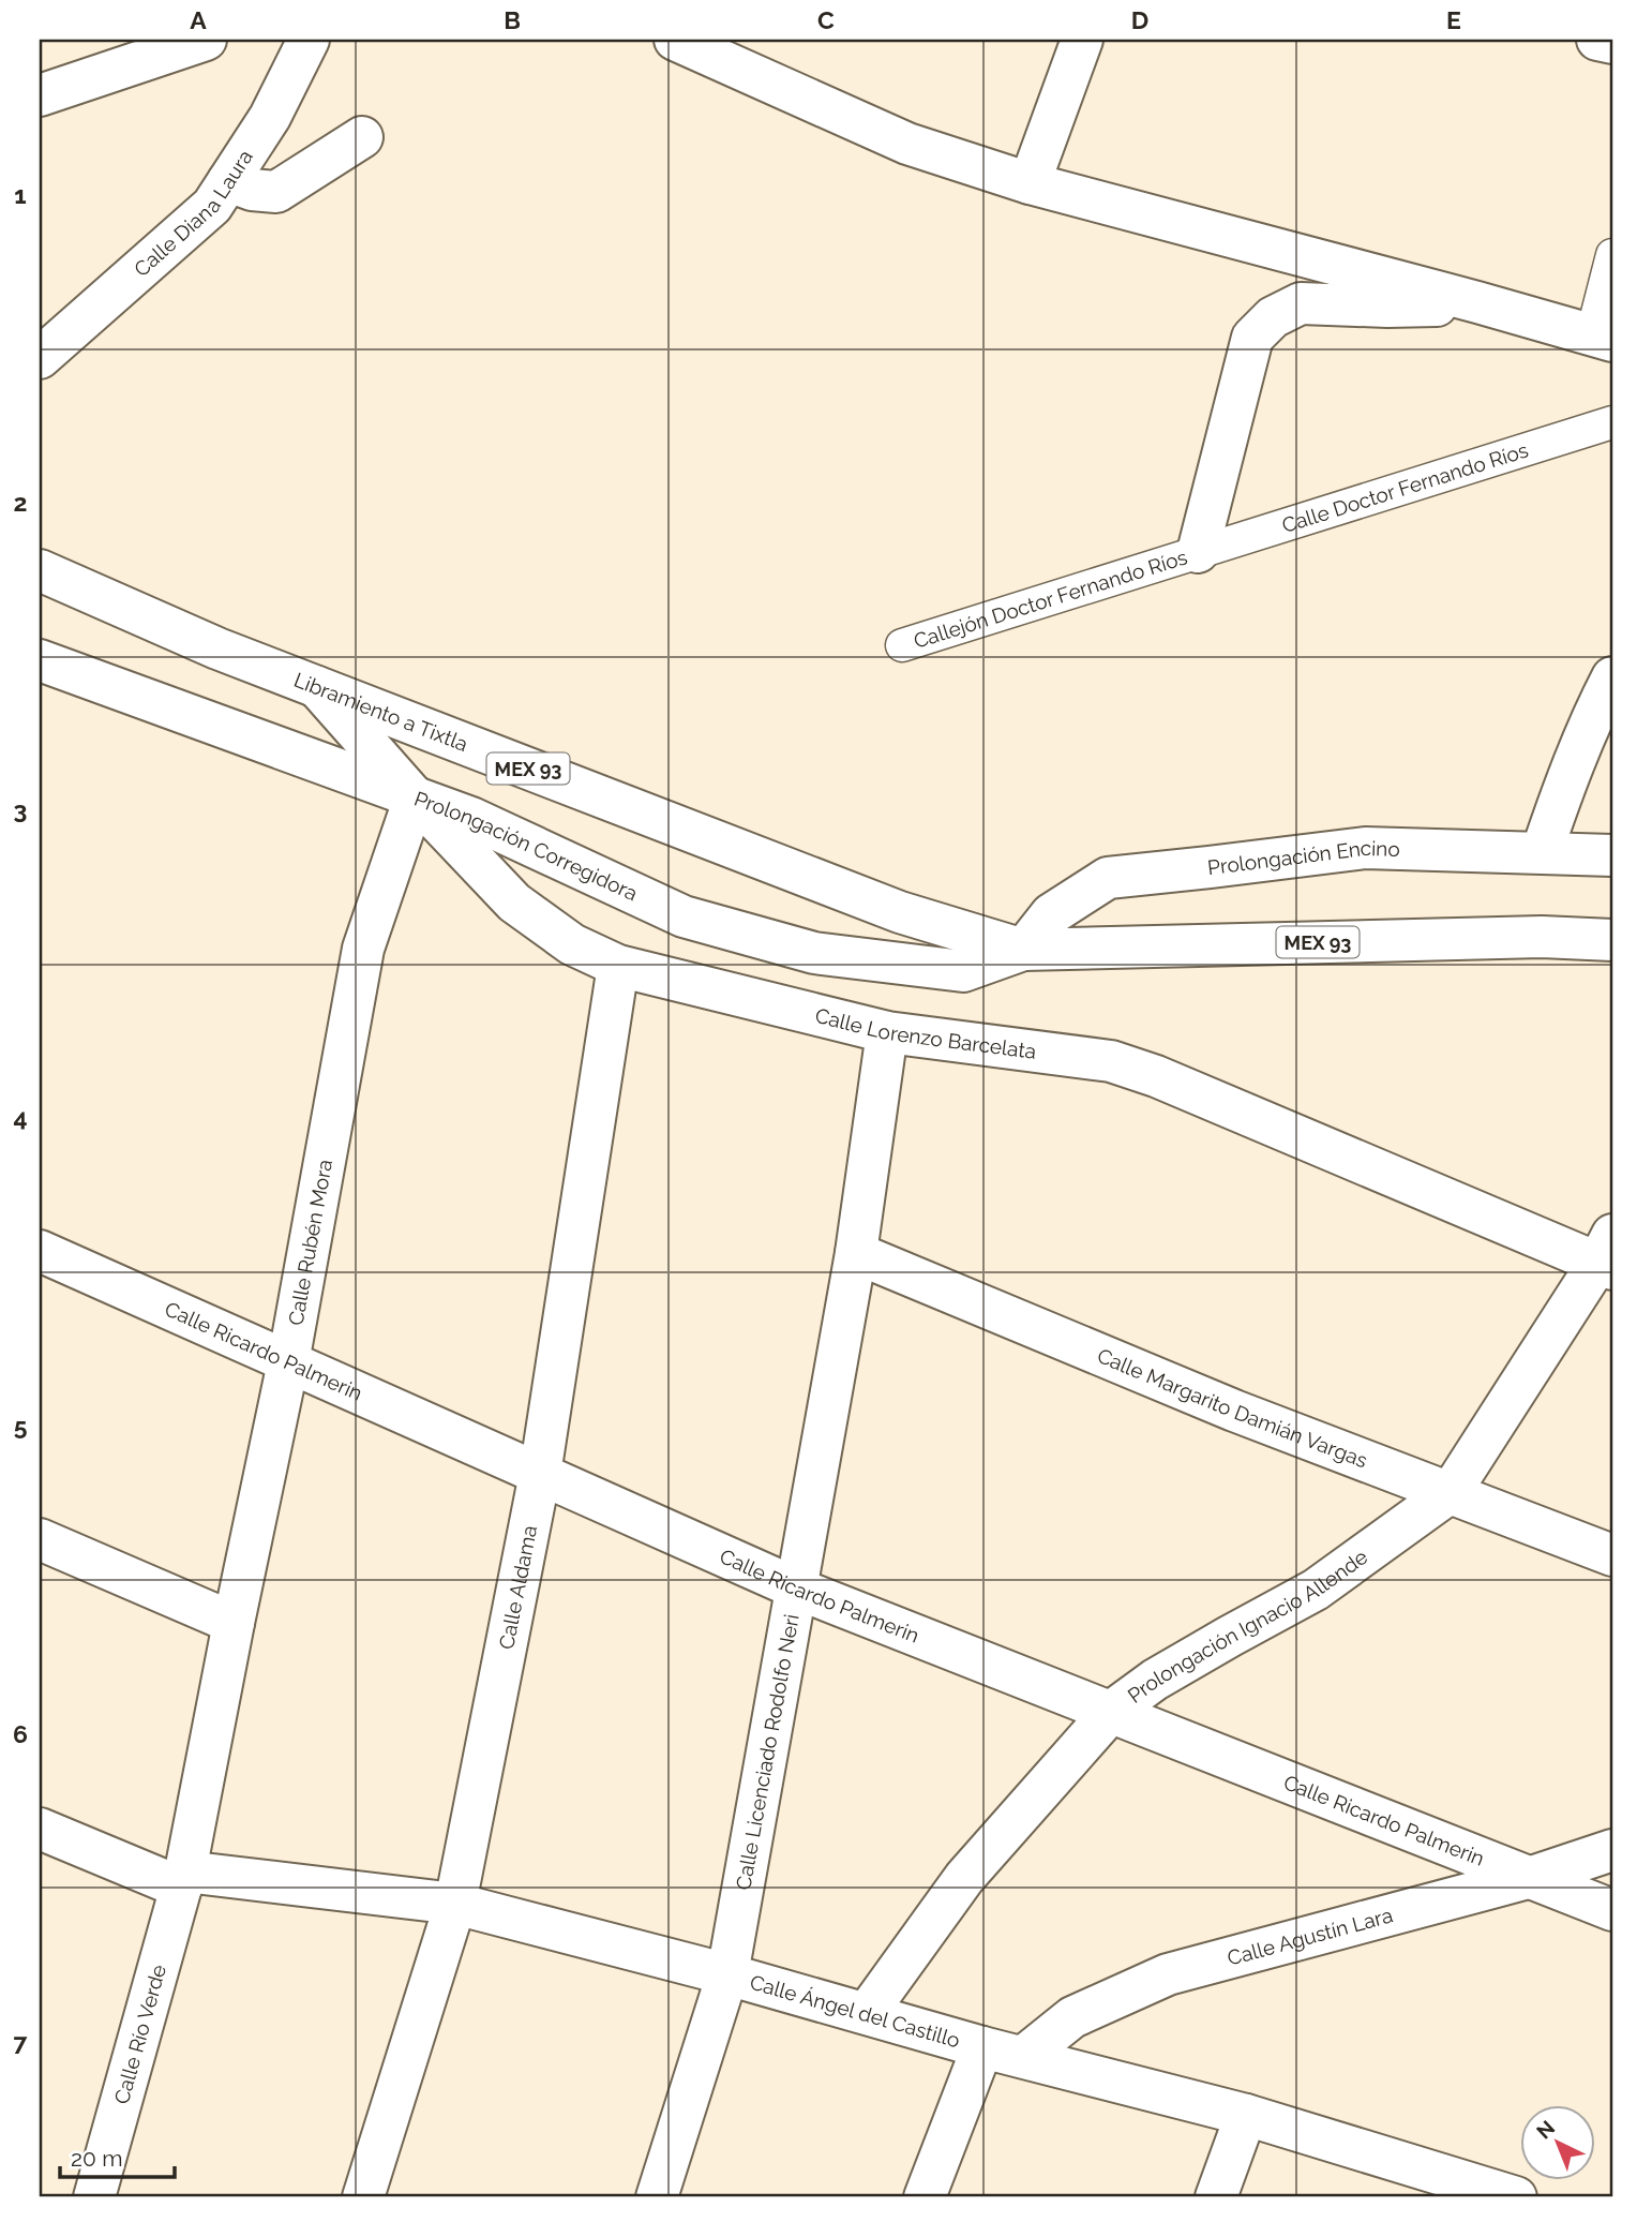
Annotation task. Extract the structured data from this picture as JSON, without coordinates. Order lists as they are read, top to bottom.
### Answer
{
  "streets": {
    "street": [
      "Calle Diana Laura",
      "Calle Doctor Fernando Ríos",
      "Callejón Doctor Fernando Ríos",
      "Libramiento a Tixtla",
      "MEX 93",
      "Prolongación Corregidora",
      "Prolongación Encino",
      "Calle Lorenzo Barcelata",
      "Calle Rubén Mora",
      "Calle Ricardo Palmerin",
      "Calle Margarito Damián Vargas",
      "Calle Aldama",
      "Prolongación Ignacio Allende",
      "Calle Licenciado Rodolfo Neri",
      "Calle Agustín Lara",
      "Calle Ángel del Castillo",
      "Calle Río Verde"
    ]
  },
  "crossings": [
    ["Calle Doctor Fernando Ríos", "Callejón Doctor Fernando Ríos"],
    ["Libramiento a Tixtla", "MEX 93"],
    ["Libramiento a Tixtla", "Prolongación Corregidora"],
    ["Libramiento a Tixtla", "Prolongación Encino"],
    ["Libramiento a Tixtla", "Calle Lorenzo Barcelata"],
    ["MEX 93", "Prolongación Corregidora"],
    ["MEX 93", "Prolongación Encino"],
    ["Prolongación Corregidora", "Prolongación Encino"],
    ["Prolongación Corregidora", "Calle Lorenzo Barcelata"],
    ["Prolongación Corregidora", "Calle Rubén Mora"],
    ["Calle Lorenzo Barcelata", "Calle Rubén Mora"],
    ["Calle Lorenzo Barcelata", "Calle Aldama"],
    ["Calle Lorenzo Barcelata", "Prolongación Ignacio Allende"],
    ["Calle Lorenzo Barcelata", "Calle Licenciado Rodolfo Neri"],
    ["Calle Rubén Mora", "Calle Ricardo Palmerin"],
    ["Calle Rubén Mora", "Calle Ángel del Castillo"],
    ["Calle Rubén Mora", "Calle Río Verde"],
    ["Calle Ricardo Palmerin", "Calle Aldama"],
    ["Calle Ricardo Palmerin", "Prolongación Ignacio Allende"],
    ["Calle Ricardo Palmerin", "Calle Licenciado Rodolfo Neri"],
    ["Calle Ricardo Palmerin", "Calle Agustín Lara"],
    ["Calle Margarito Damián Vargas", "Prolongación Ignacio Allende"],
    ["Calle Margarito Damián Vargas", "Calle Licenciado Rodolfo Neri"],
    ["Calle Aldama", "Calle Ángel del Castillo"],
    ["Prolongación Ignacio Allende", "Calle Ángel del Castillo"],
    ["Calle Licenciado Rodolfo Neri", "Calle Ángel del Castillo"],
    ["Calle Agustín Lara", "Calle Ángel del Castillo"],
    ["Calle Ángel del Castillo", "Calle Río Verde"]
  ],
  "scale_bar": "20 m",
  "north": "top left",
  "grid": {
    "columns": [
      "A",
      "B",
      "C",
      "D",
      "E"
    ],
    "rows": [
      "1",
      "2",
      "3",
      "4",
      "5",
      "6",
      "7"
    ]
  }
}
